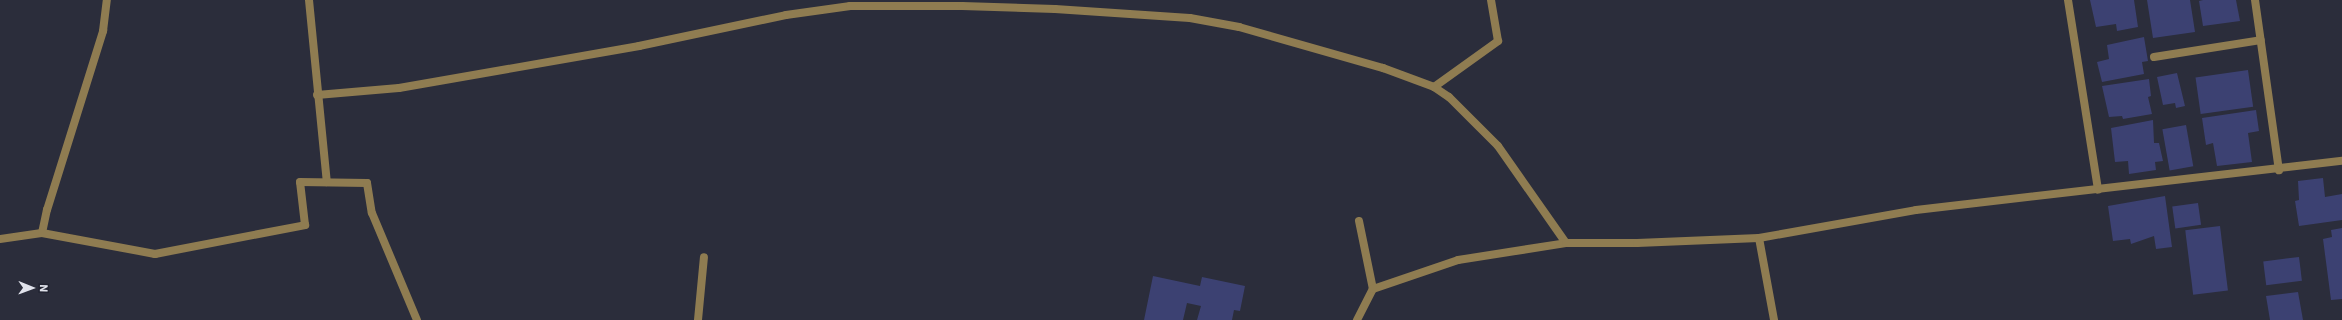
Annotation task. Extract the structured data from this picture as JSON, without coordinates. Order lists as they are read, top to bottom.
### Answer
{
  "north": "right"
}
